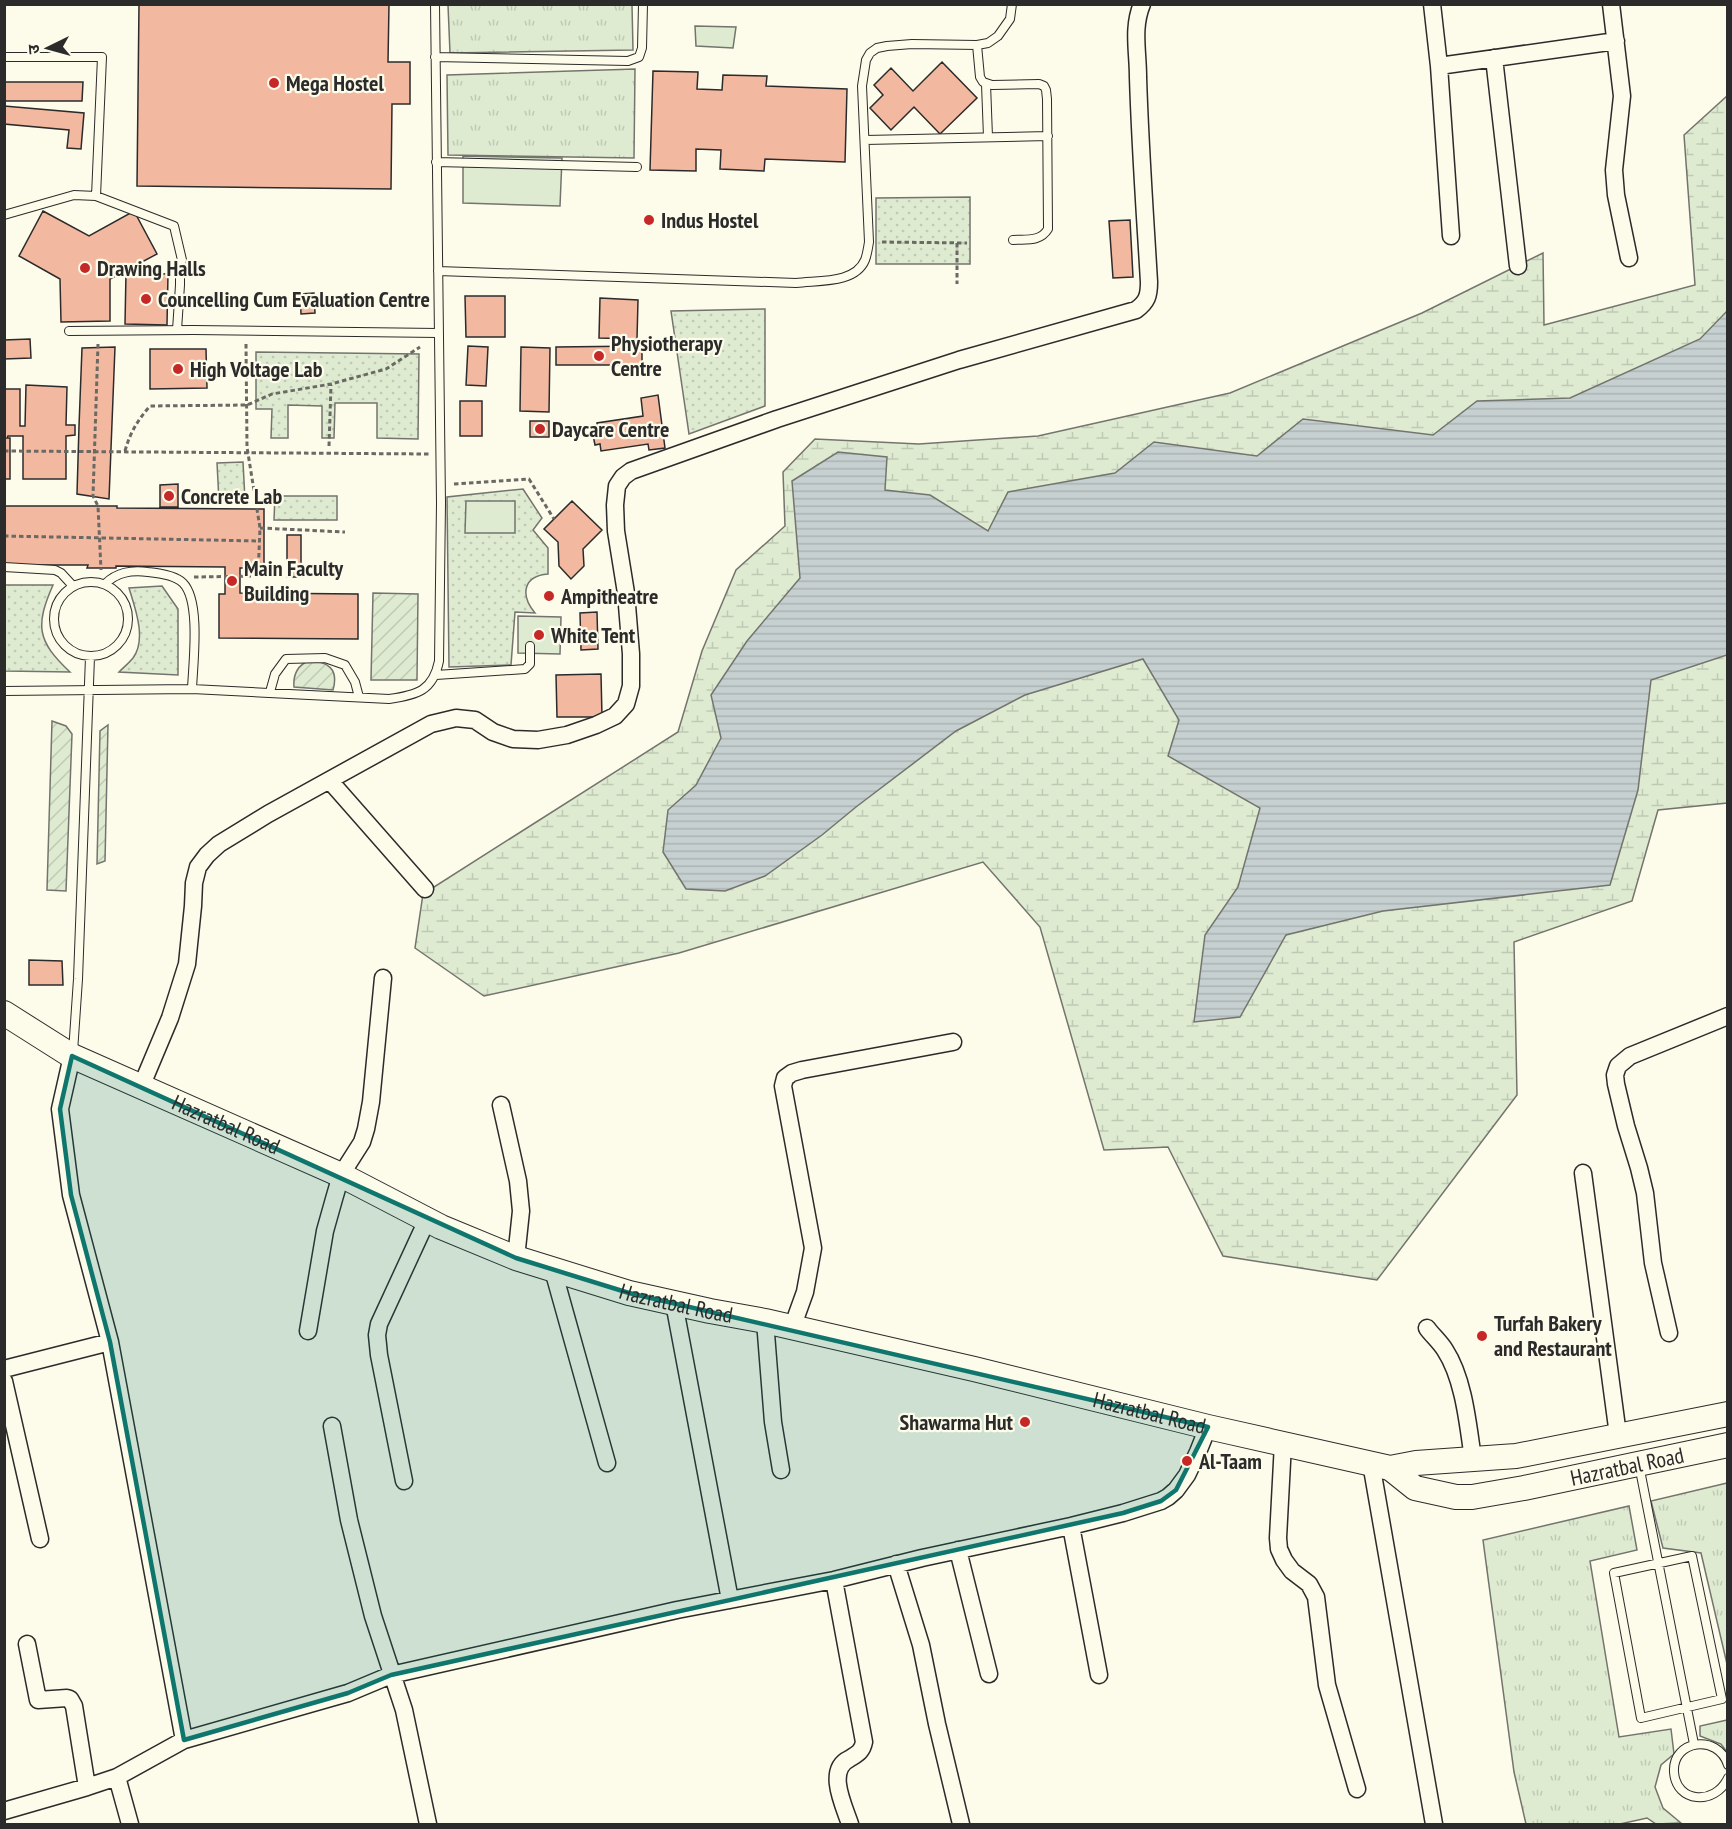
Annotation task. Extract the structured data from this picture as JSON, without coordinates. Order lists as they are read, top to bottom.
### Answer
{
  "streets": {
    "main road": ["Hazratbal Road"]
  },
  "places": [
    "Mega Hostel",
    "Indus Hostel",
    "Drawing Halls",
    "Councelling Cum Evaluation Centre",
    "Physiotherapy Centre",
    "High Voltage Lab",
    "Daycare Centre",
    "Concrete Lab",
    "Main Faculty Building",
    "Ampitheatre",
    "White Tent",
    "Turfah Bakery and Restaurant",
    "Shawarma Hut",
    "Al-Taam"
  ],
  "north": "left"
}
